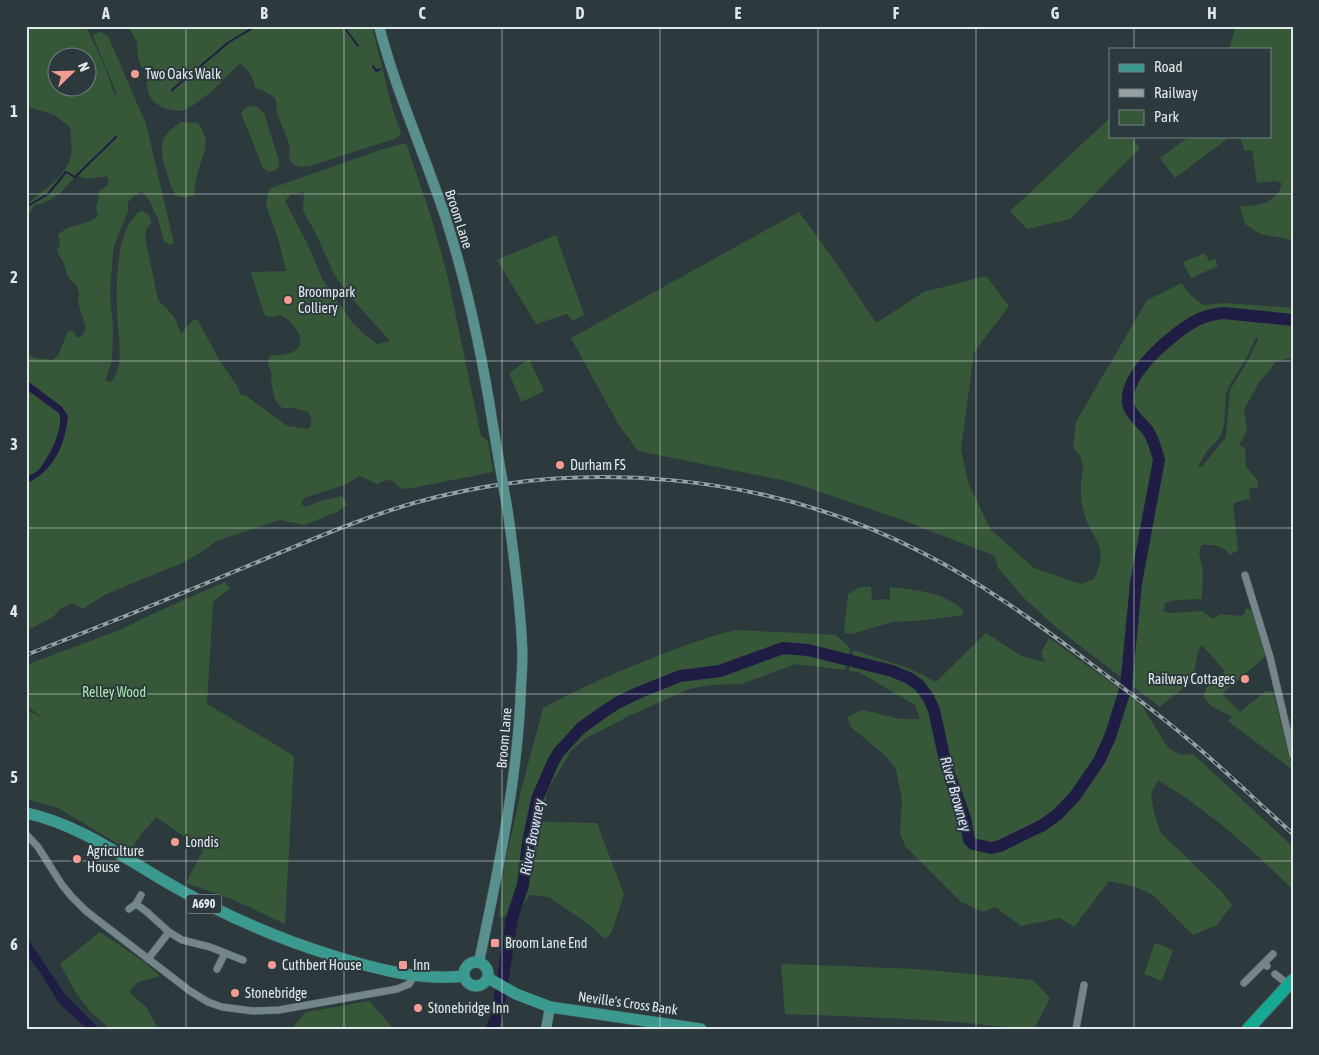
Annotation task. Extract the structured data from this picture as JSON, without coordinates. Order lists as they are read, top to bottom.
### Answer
{
  "streets": {
    "main road": ["Broom Lane", "A690", "Neville's Cross Bank"]
  },
  "crossings": [
    ["Broom Lane", "A690"],
    ["Broom Lane", "Neville's Cross Bank"],
    ["A690", "Neville's Cross Bank"]
  ],
  "water": ["River Browney"],
  "parks": ["Relley Wood"],
  "places": {
    "other": [
      "Two Oaks Walk",
      "Broompark Colliery",
      "Durham FS",
      "Railway Cottages",
      "Londis",
      "Agriculture House",
      "Cuthbert House",
      "Stonebridge",
      "Stonebridge Inn"
    ],
    "transit": ["Broom Lane End", "Inn"]
  },
  "legend": ["Road", "Railway", "Park"],
  "north": "top right",
  "grid": {
    "columns": [
      "A",
      "B",
      "C",
      "D",
      "E",
      "F",
      "G",
      "H"
    ],
    "rows": [
      "1",
      "2",
      "3",
      "4",
      "5",
      "6"
    ]
  }
}
